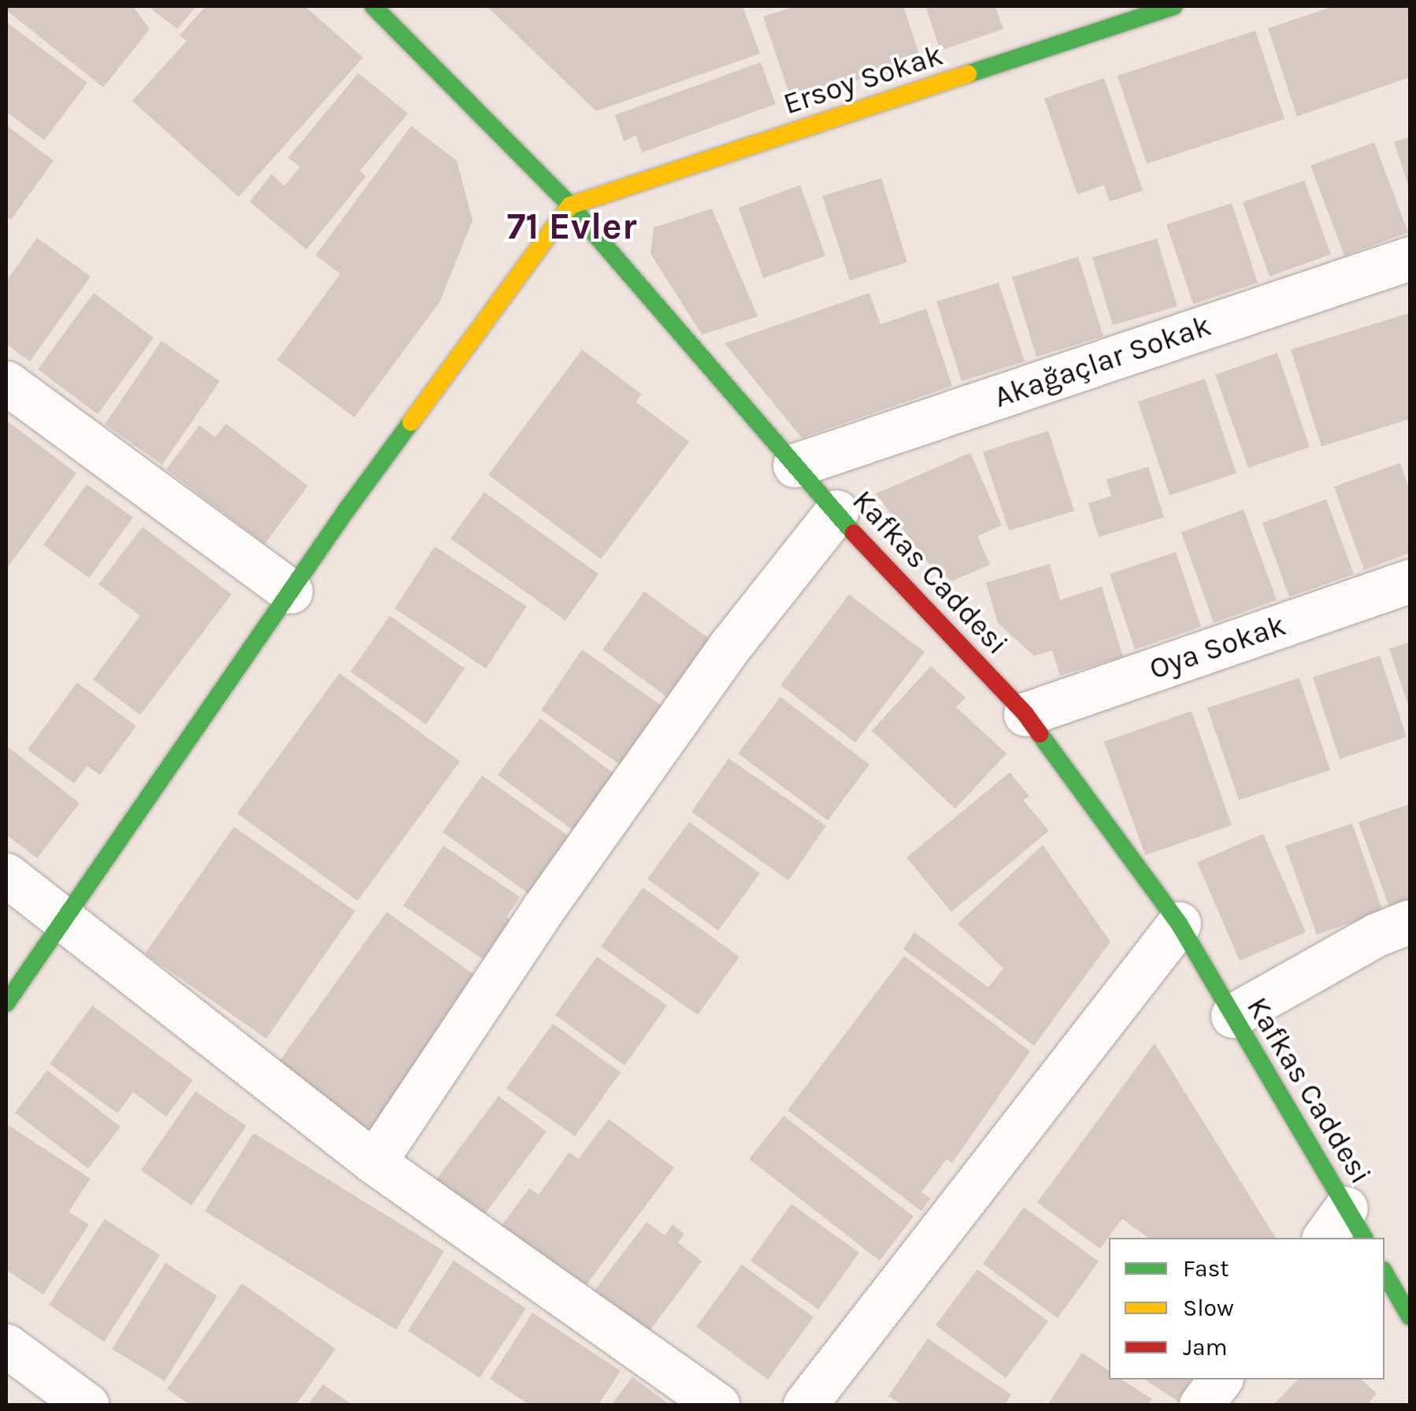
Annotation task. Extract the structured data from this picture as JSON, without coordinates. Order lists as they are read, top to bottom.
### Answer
{
  "streets": {
    "street": [
      "Ersoy Sokak",
      "Akağaçlar Sokak",
      "Kafkas Caddesi",
      "Oya Sokak"
    ]
  },
  "crossings": [
    ["Ersoy Sokak", "Kafkas Caddesi"],
    ["Akağaçlar Sokak", "Kafkas Caddesi"],
    ["Kafkas Caddesi", "Oya Sokak"]
  ],
  "districts": ["71 Evler"],
  "legend": ["Fast", "Slow", "Jam"]
}
